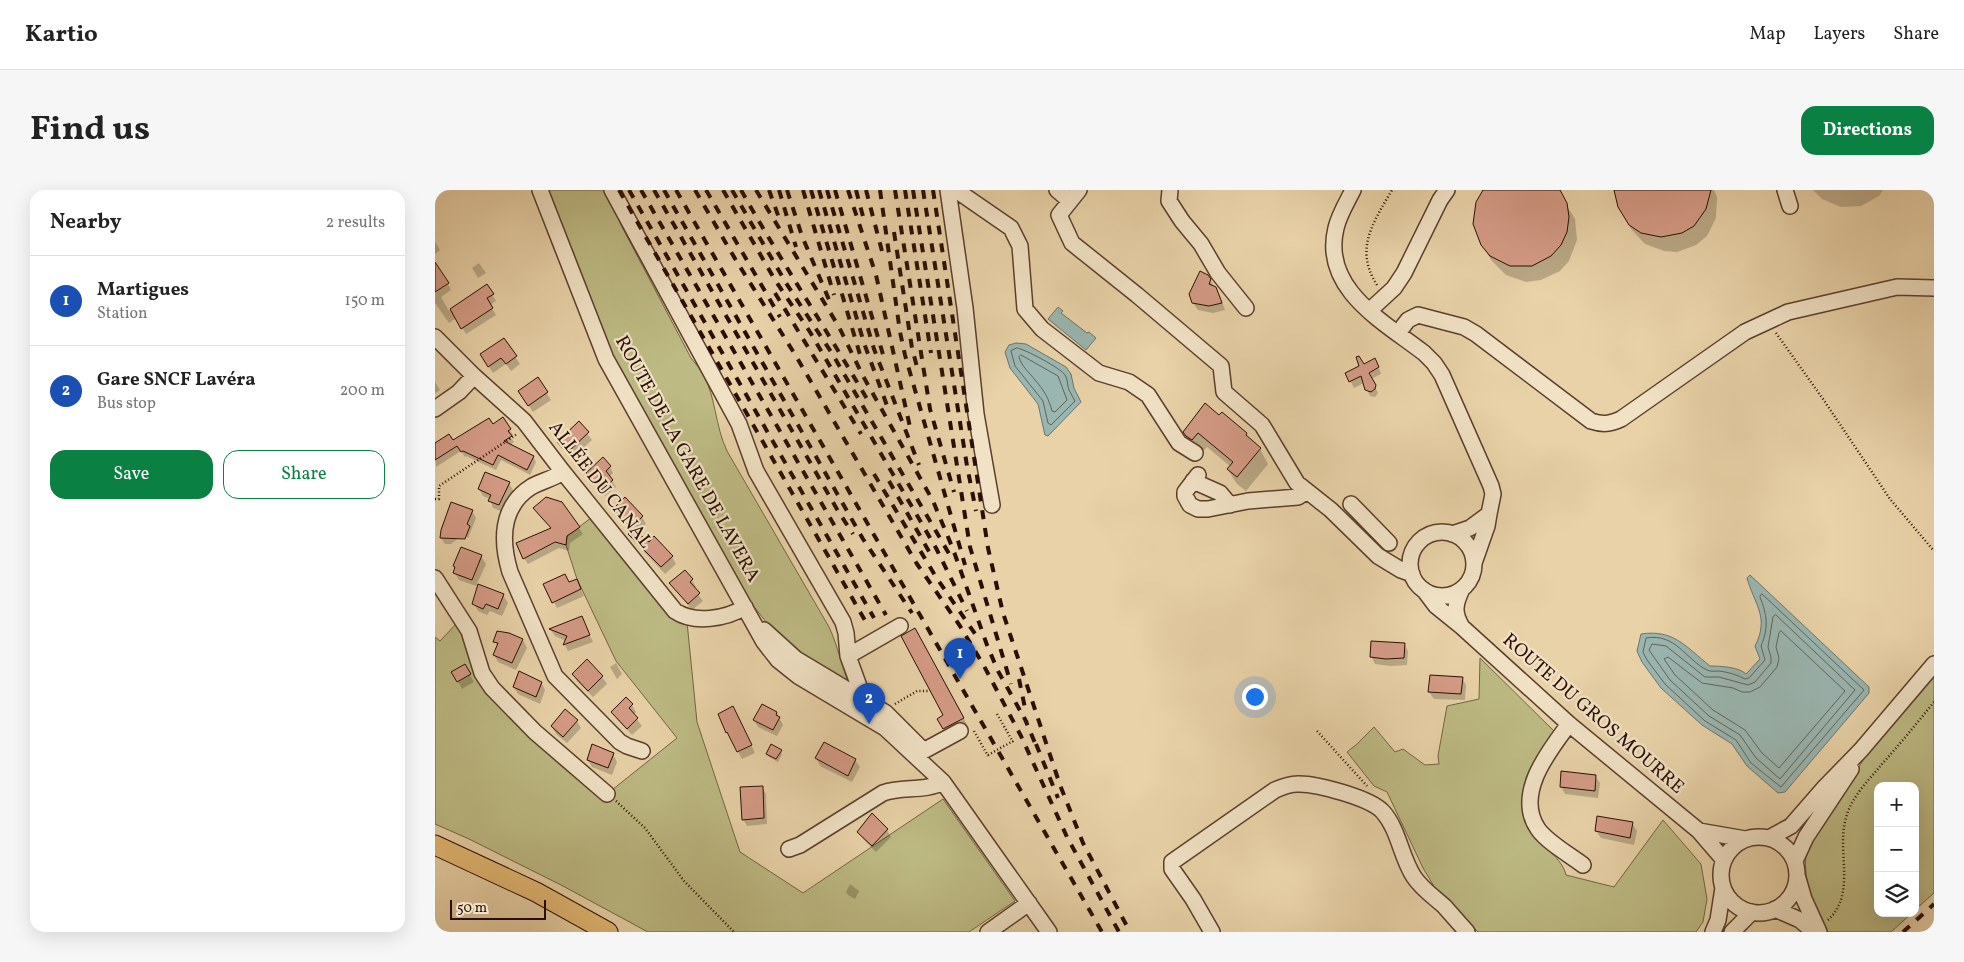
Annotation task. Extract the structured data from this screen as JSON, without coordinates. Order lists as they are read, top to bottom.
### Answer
{
  "streets": {
    "street": ["ROUTE DE LA GARE DE LAVERA", "ALLÉE DU CANAL", "ROUTE DU GROS MOURRE"]
  },
  "crossings": [
    ["ROUTE DE LA GARE DE LAVERA", "ALLÉE DU CANAL"]
  ],
  "scale_bar": "50 m",
  "page": {
    "header": "Kartio",
    "nav": ["Map", "Layers", "Share"],
    "title": "Find us",
    "buttons": [
      "Directions",
      ["Save", "Share"]
    ],
    "heading": ["Nearby", "2 results"],
    "list": [
      {
        "mark": "1",
        "name": "Martigues",
        "note": "Station",
        "value": "150 m"
      },
      {
        "mark": "2",
        "name": "Gare SNCF Lavéra",
        "note": "Bus stop",
        "value": "200 m"
      }
    ],
    "pins": ["1", "2"],
    "map_buttons": ["+", "−"],
    "scale": "50 m"
  }
}
